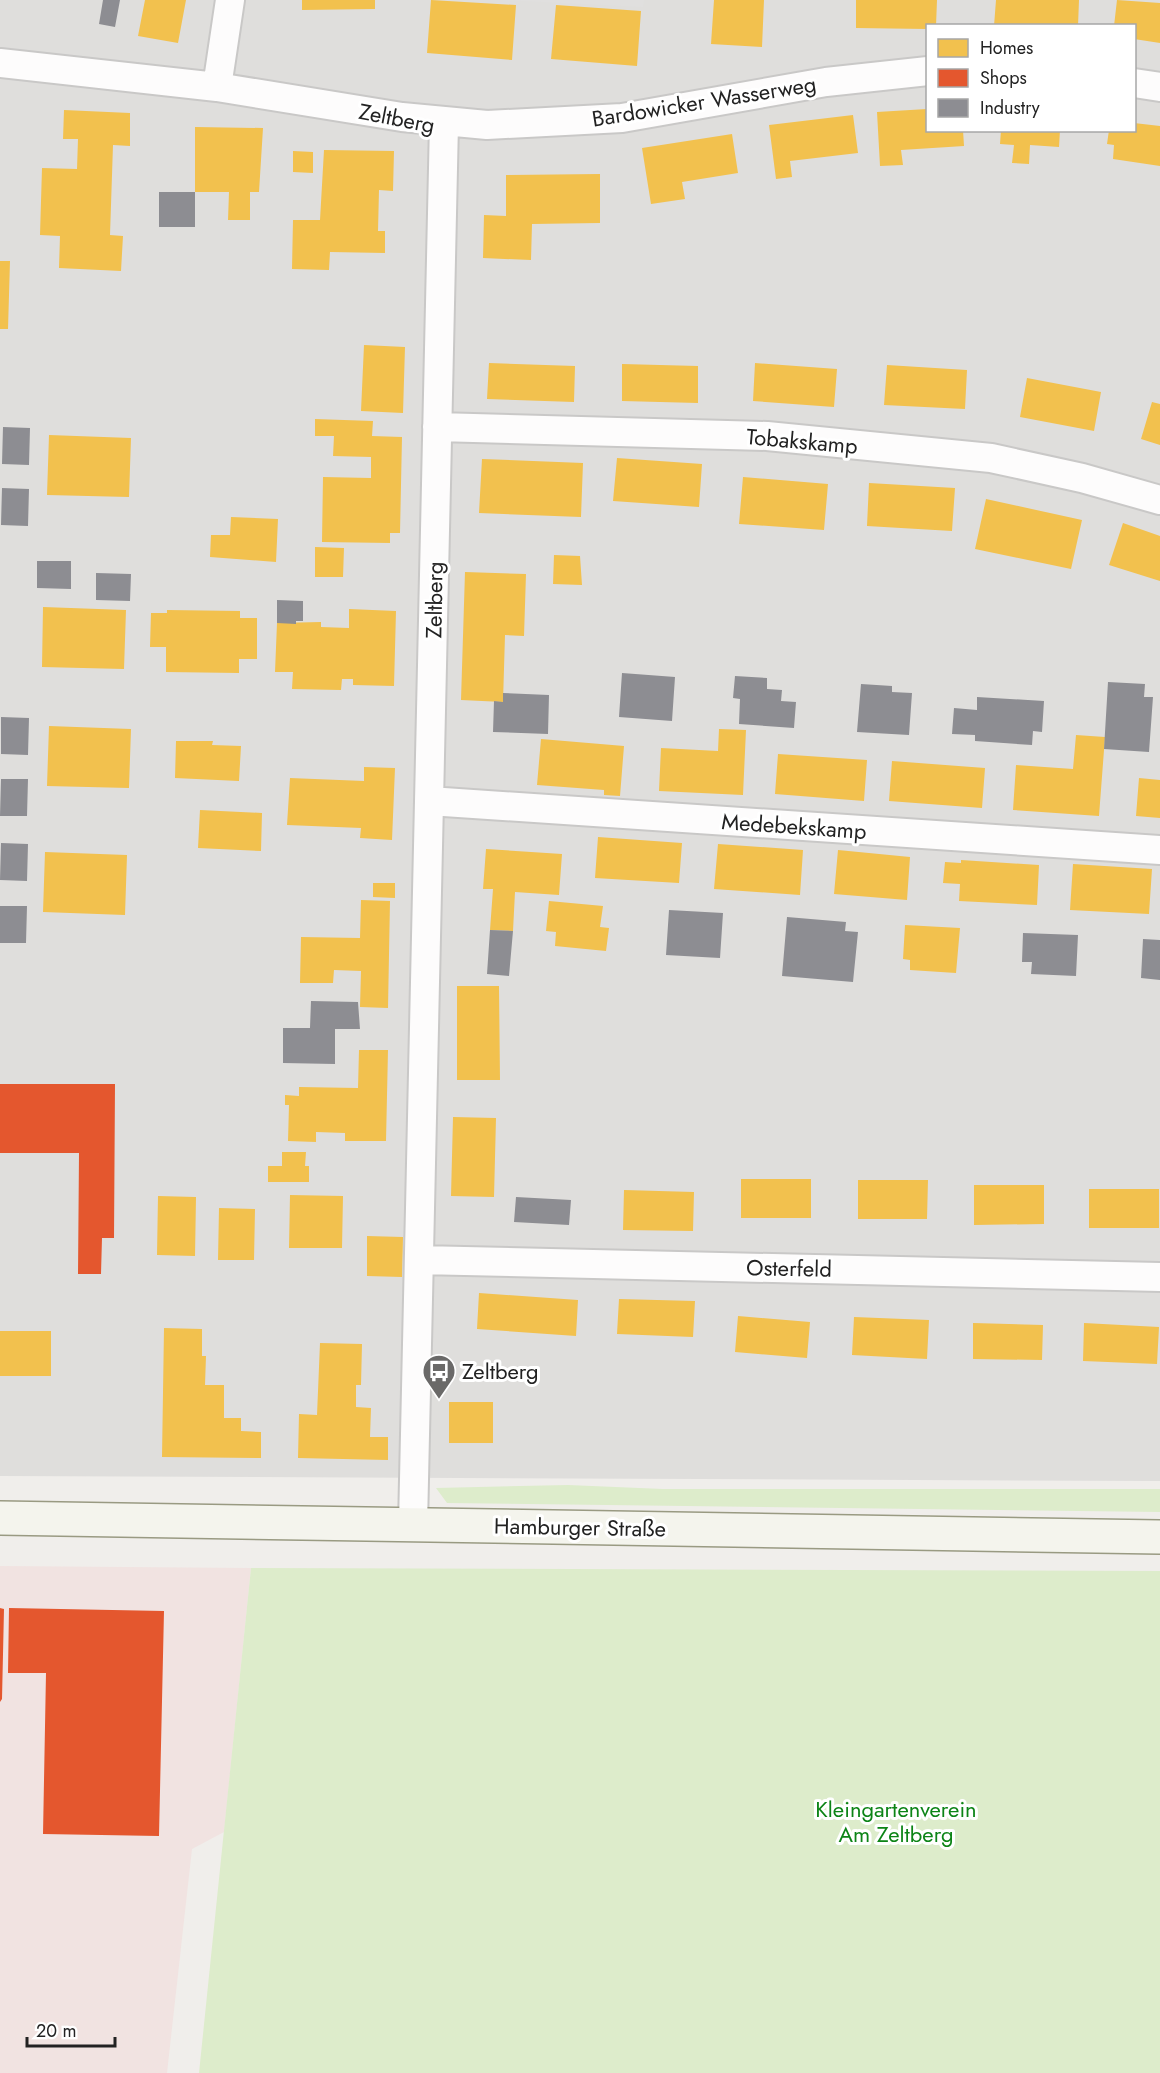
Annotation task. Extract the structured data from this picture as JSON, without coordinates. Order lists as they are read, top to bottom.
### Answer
{
  "streets": {
    "main road": ["Hamburger Straße"],
    "street": [
      "Bardowicker Wasserweg",
      "Zeltberg",
      "Tobakskamp",
      "Medebekskamp",
      "Osterfeld"
    ]
  },
  "crossings": [
    ["Bardowicker Wasserweg", "Zeltberg"],
    ["Zeltberg", "Tobakskamp"],
    ["Zeltberg", "Medebekskamp"],
    ["Zeltberg", "Osterfeld"],
    ["Zeltberg", "Hamburger Straße"]
  ],
  "parks": ["Kleingartenverein Am Zeltberg"],
  "places": {
    "bus stop": ["Zeltberg"]
  },
  "legend": ["Homes", "Shops", "Industry"],
  "scale_bar": "20 m"
}
